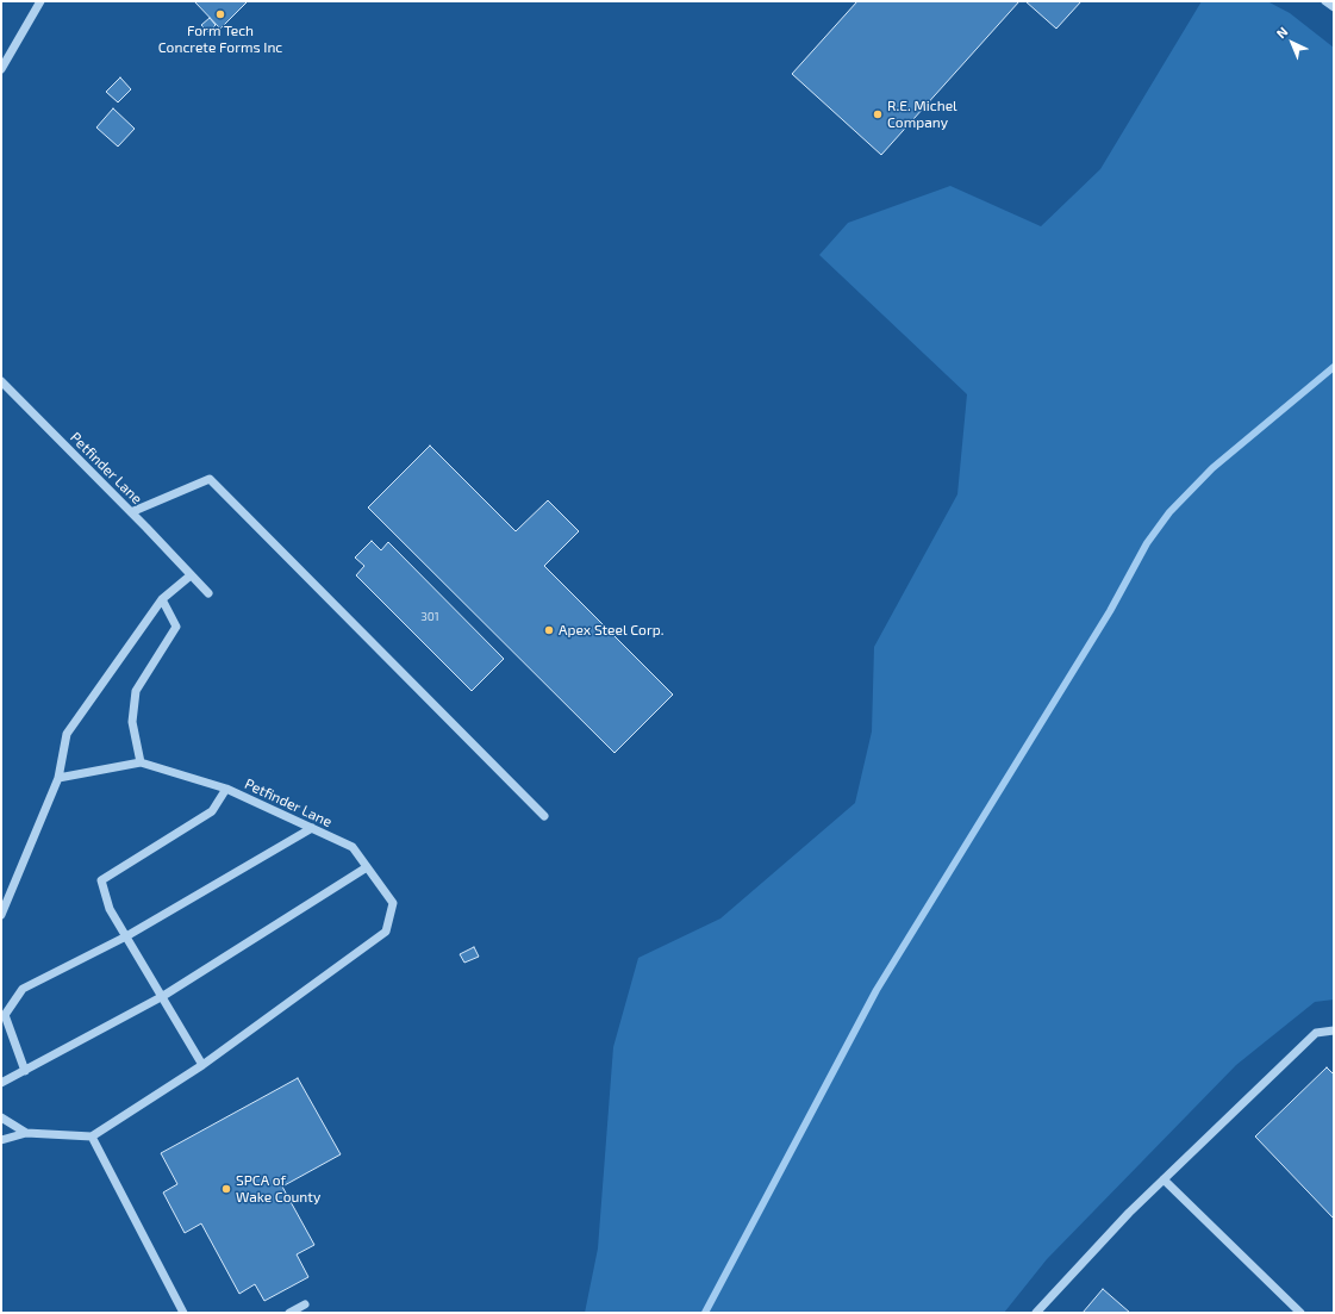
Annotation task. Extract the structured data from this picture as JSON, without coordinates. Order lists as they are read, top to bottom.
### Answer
{
  "streets": {
    "street": ["Petfinder Lane"]
  },
  "places": [
    "Form Tech Concrete Forms Inc",
    "R.E. Michel Company",
    "Apex Steel Corp.",
    "SPCA of Wake County"
  ],
  "house_numbers": ["301"],
  "north": "top left"
}
